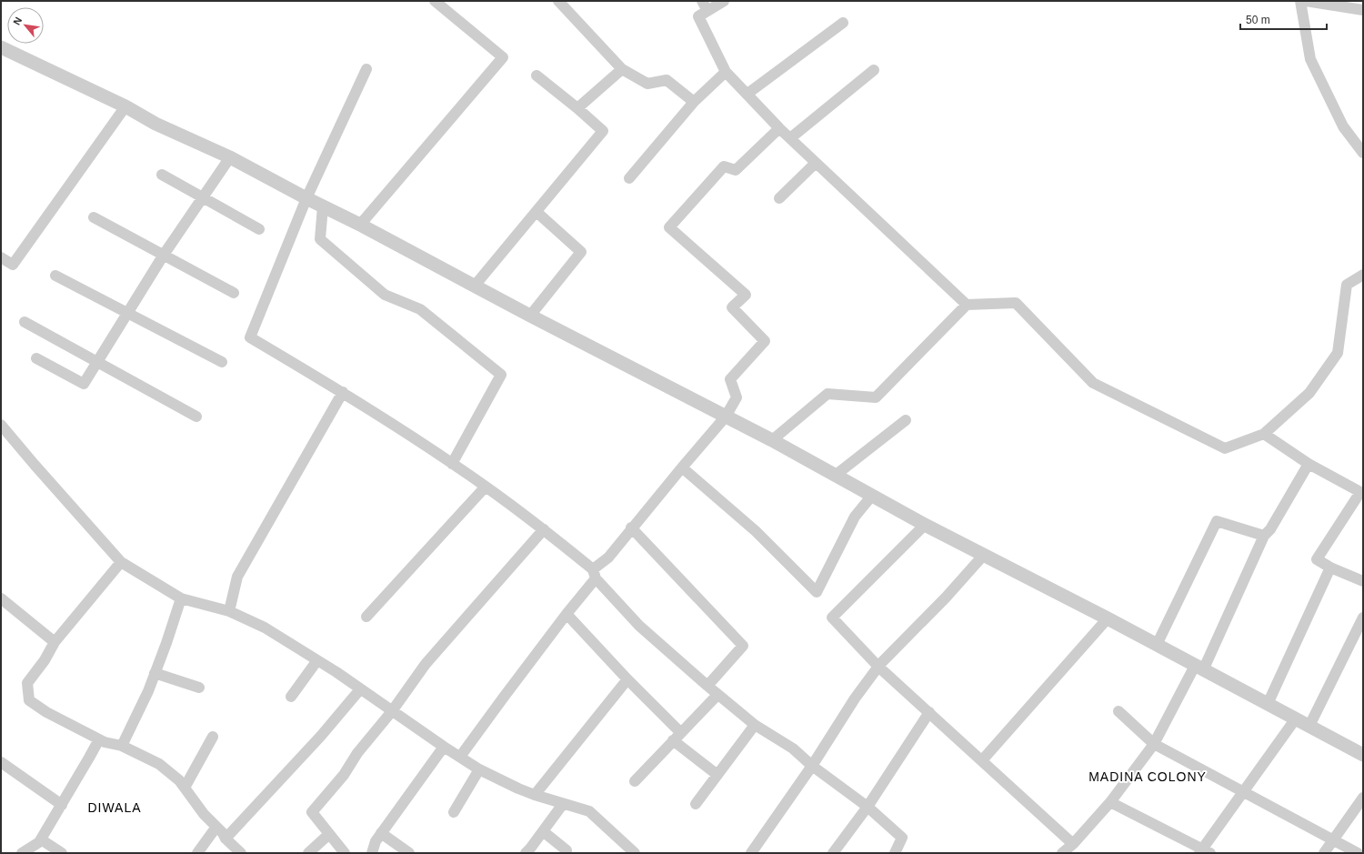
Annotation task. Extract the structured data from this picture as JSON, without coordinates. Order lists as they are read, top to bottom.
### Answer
{
  "districts": ["MADINA COLONY", "DIWALA"],
  "scale_bar": "50 m",
  "north": "top left"
}
